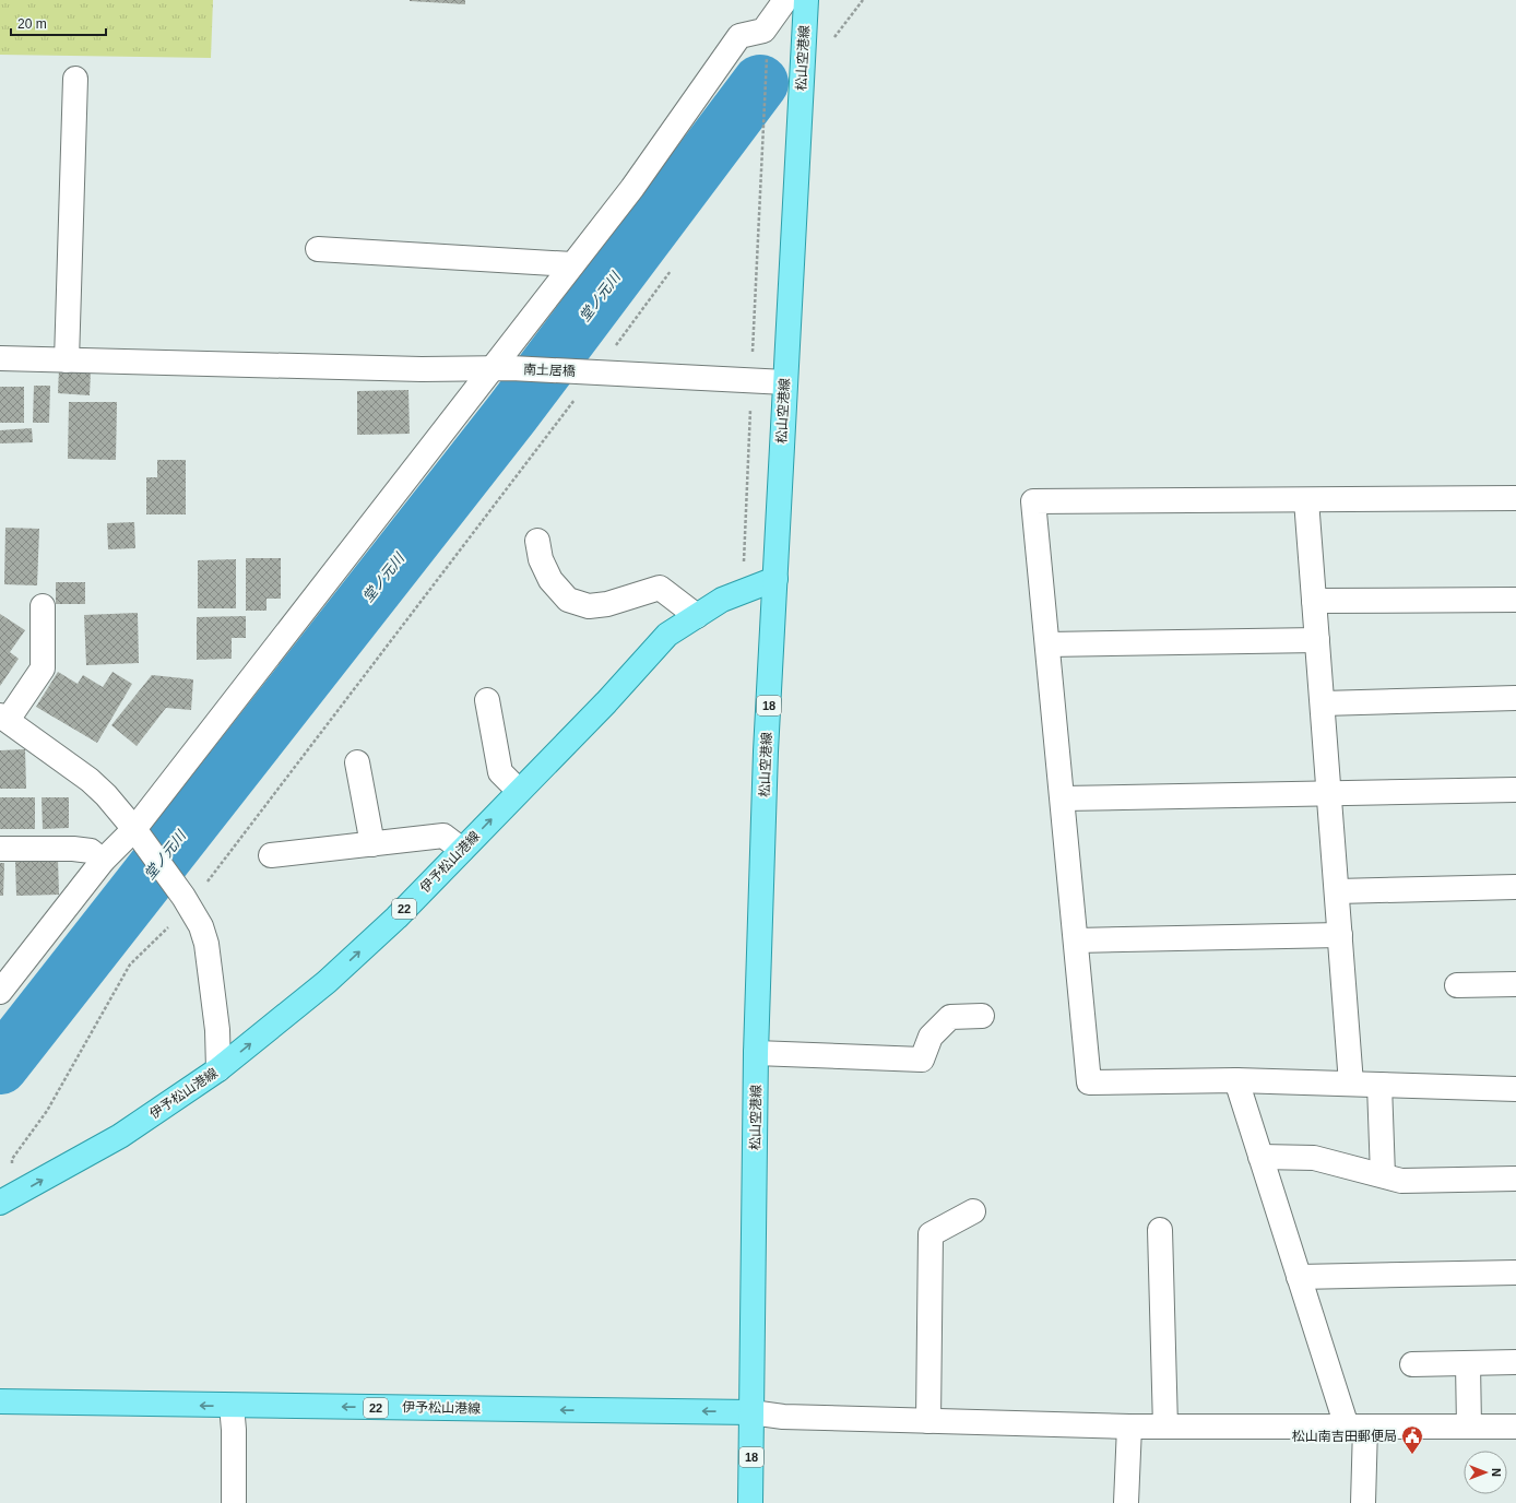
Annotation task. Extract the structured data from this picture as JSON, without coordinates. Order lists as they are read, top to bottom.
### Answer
{
  "streets": {
    "main road": [
      "松山空港線",
      "18",
      "伊予松山港線",
      "22"
    ],
    "street": ["南土居橋"]
  },
  "crossings": [
    ["松山空港線", "南土居橋"],
    ["松山空港線", "伊予松山港線"]
  ],
  "water": ["堂ノ元川"],
  "places": {
    "public building": ["松山南吉田郵便局"]
  },
  "scale_bar": "20 m",
  "north": "right"
}
